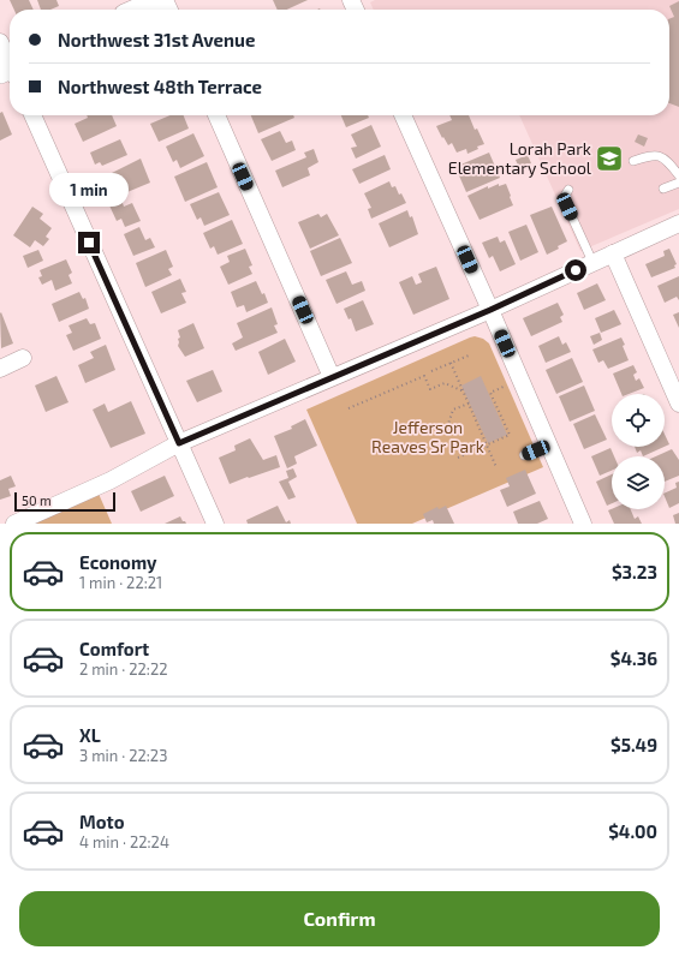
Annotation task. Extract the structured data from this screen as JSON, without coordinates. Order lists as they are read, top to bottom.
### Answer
{
  "parks": ["Jefferson Reaves Sr Park"],
  "places": {
    "school or university": ["Lorah Park Elementary School"]
  },
  "scale_bar": "50 m",
  "page": {
    "banner": ["Northwest 31st Avenue", "Northwest 48th Terrace"],
    "bubble": "1 min",
    "scale": "50 m",
    "list": [
      {
        "name": "Economy",
        "note": "1 min · 22:21",
        "value": "$3.23"
      },
      {
        "name": "Comfort",
        "note": "2 min · 22:22",
        "value": "$4.36"
      },
      {
        "name": "XL",
        "note": "3 min · 22:23",
        "value": "$5.49"
      },
      {
        "name": "Moto",
        "note": "4 min · 22:24",
        "value": "$4.00"
      }
    ],
    "buttons": "Confirm"
  }
}
